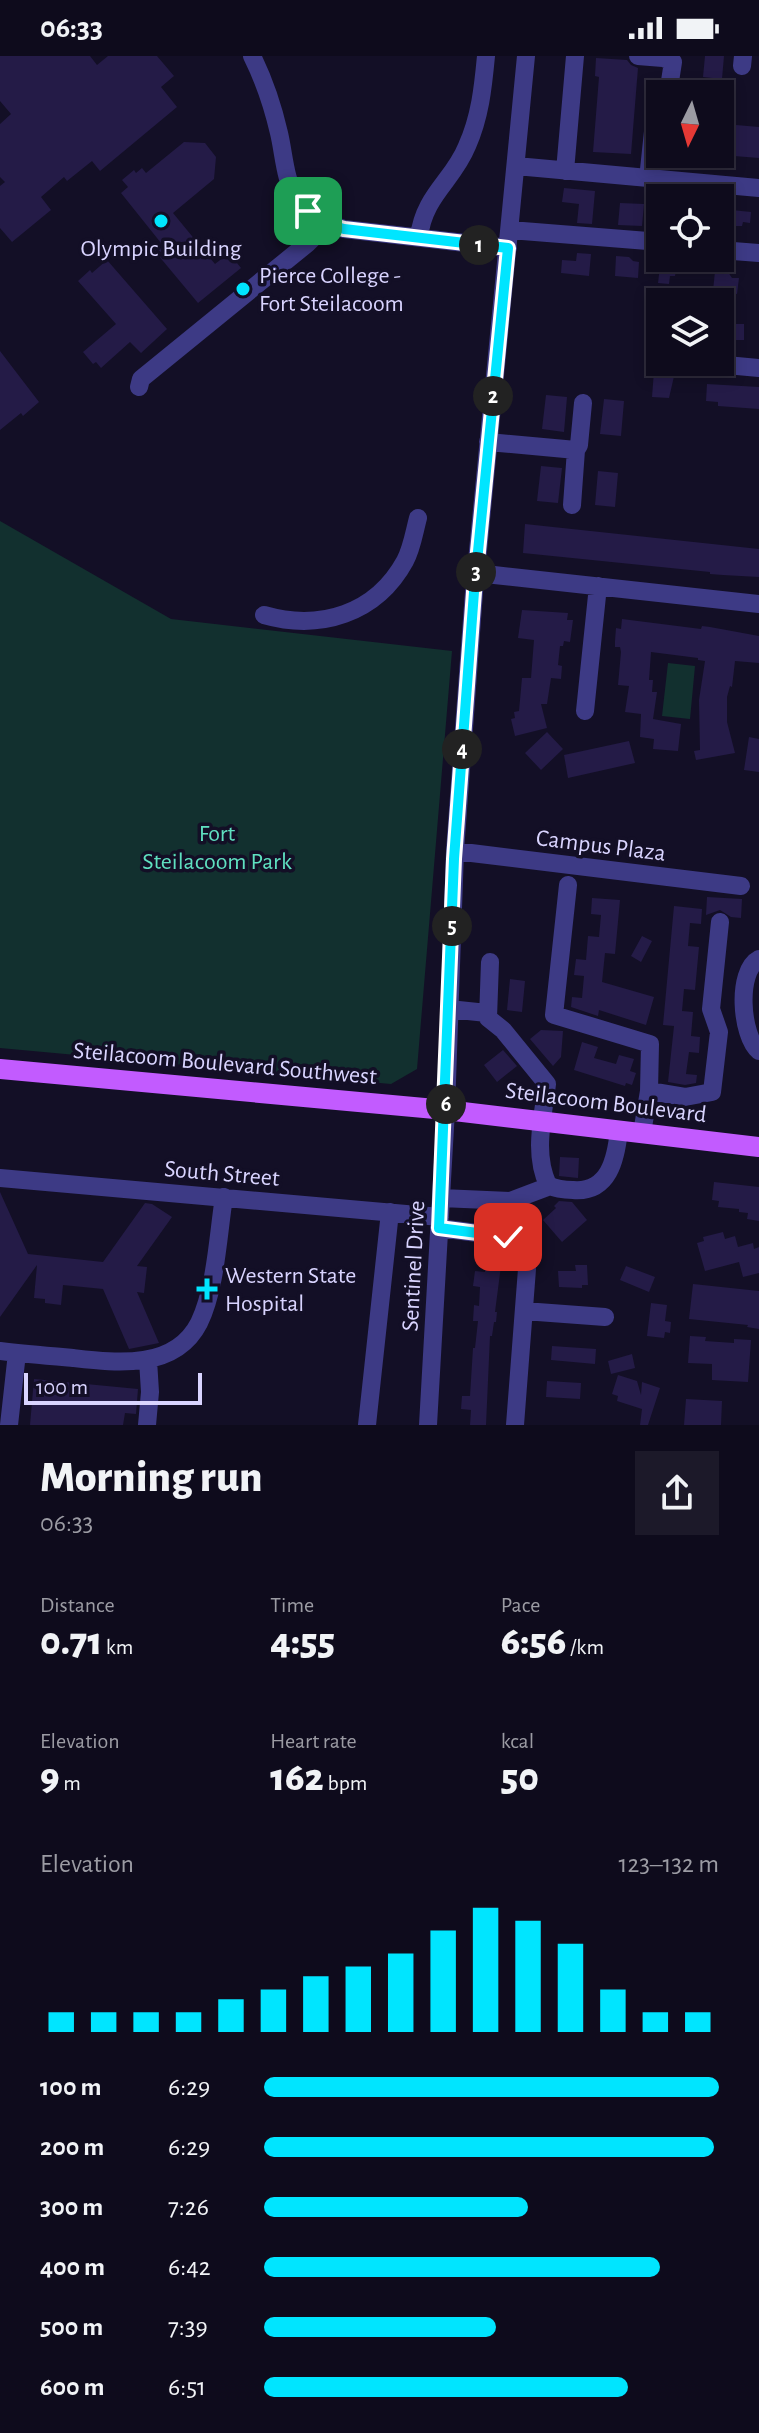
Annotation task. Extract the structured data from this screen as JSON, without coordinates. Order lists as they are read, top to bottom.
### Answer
{
  "streets": {
    "main road": ["Steilacoom Boulevard Southwest", "Steilacoom Boulevard"],
    "street": ["Campus Plaza", "South Street", "Sentinel Drive"]
  },
  "crossings": [
    ["Campus Plaza", "Steilacoom Boulevard"],
    ["Campus Plaza", "Sentinel Drive"],
    ["Steilacoom Boulevard Southwest", "Steilacoom Boulevard"],
    ["Steilacoom Boulevard Southwest", "Sentinel Drive"],
    ["Steilacoom Boulevard", "Sentinel Drive"],
    ["South Street", "Sentinel Drive"]
  ],
  "parks": ["Fort Steilacoom Park"],
  "places": {
    "other": ["Olympic Building", "Pierce College - Fort Steilacoom"],
    "health": ["Western State Hospital"]
  },
  "scale_bar": "100 m",
  "north": "bottom",
  "page": {
    "status": "06:33",
    "pins": [
      "1",
      "2",
      "3",
      "4",
      "5",
      "6"
    ],
    "scale": "100 m",
    "heading": ["Morning run", "06:33"],
    "stats": [
      ["Distance", "0.71 km"],
      ["Time", "4:55"],
      ["Pace", "6:56 /km"],
      ["Elevation", "9 m"],
      ["Heart rate", "162 bpm"],
      ["kcal", "50"]
    ],
    "chart": ["Elevation", "123–132 m"],
    "list": [
      {
        "name": "100 m",
        "note": "6:29"
      },
      {
        "name": "200 m",
        "note": "6:29"
      },
      {
        "name": "300 m",
        "note": "7:26"
      },
      {
        "name": "400 m",
        "note": "6:42"
      },
      {
        "name": "500 m",
        "note": "7:39"
      },
      {
        "name": "600 m",
        "note": "6:51"
      }
    ]
  }
}
